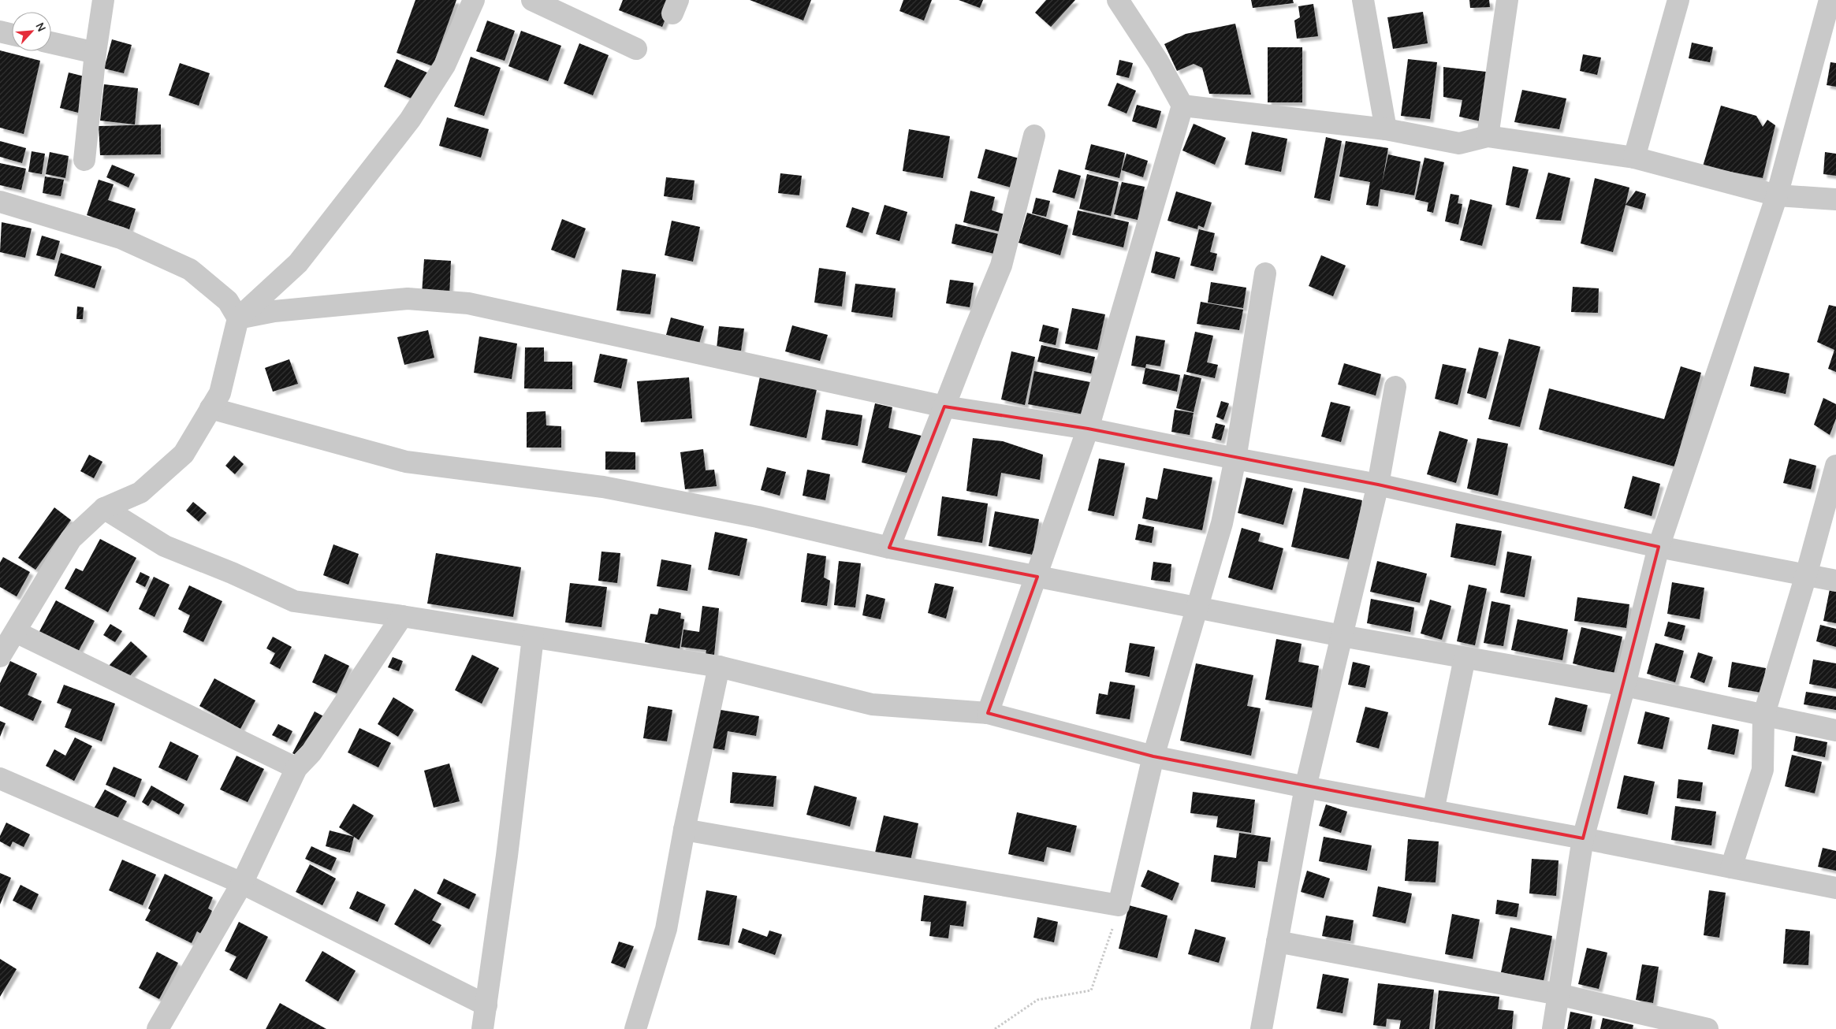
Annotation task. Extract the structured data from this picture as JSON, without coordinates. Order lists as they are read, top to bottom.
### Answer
{
  "north": "top right"
}
